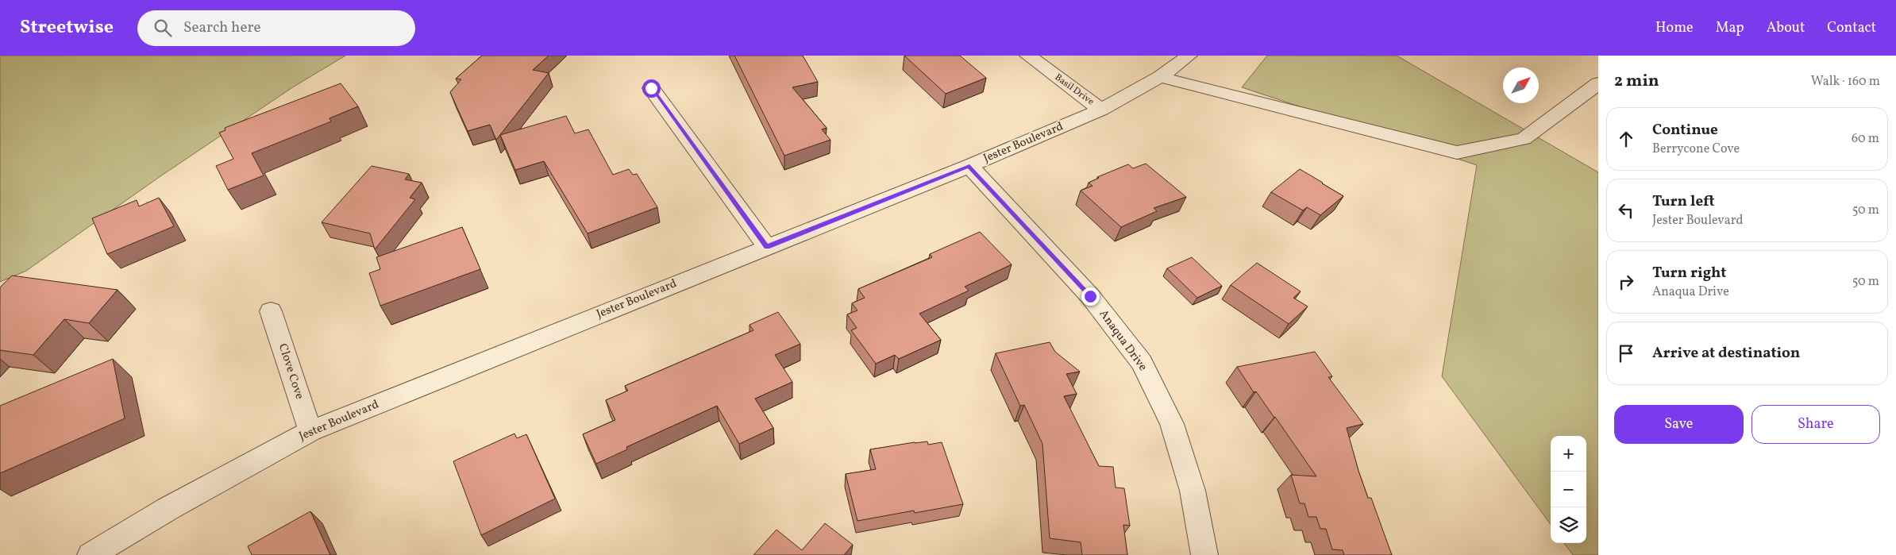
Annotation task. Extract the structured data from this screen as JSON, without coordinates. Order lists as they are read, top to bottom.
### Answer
{
  "streets": {
    "street": [
      "Basil Drive",
      "Jester Boulevard",
      "Anaqua Drive",
      "Clove Cove"
    ]
  },
  "crossings": [
    ["Basil Drive", "Jester Boulevard"],
    ["Jester Boulevard", "Anaqua Drive"],
    ["Jester Boulevard", "Clove Cove"]
  ],
  "north": "top right",
  "page": {
    "header": "Streetwise",
    "search": "Search here",
    "nav": [
      "Home",
      "Map",
      "About",
      "Contact"
    ],
    "heading": ["2 min", "Walk · 160 m"],
    "list": [
      ["Continue", "Berrycone Cove", "60 m"],
      ["Turn left", "Jester Boulevard", "50 m"],
      ["Turn right", "Anaqua Drive", "50 m"],
      "Arrive at destination"
    ],
    "buttons": ["Save", "Share"],
    "map_buttons": ["+", "−"]
  }
}
